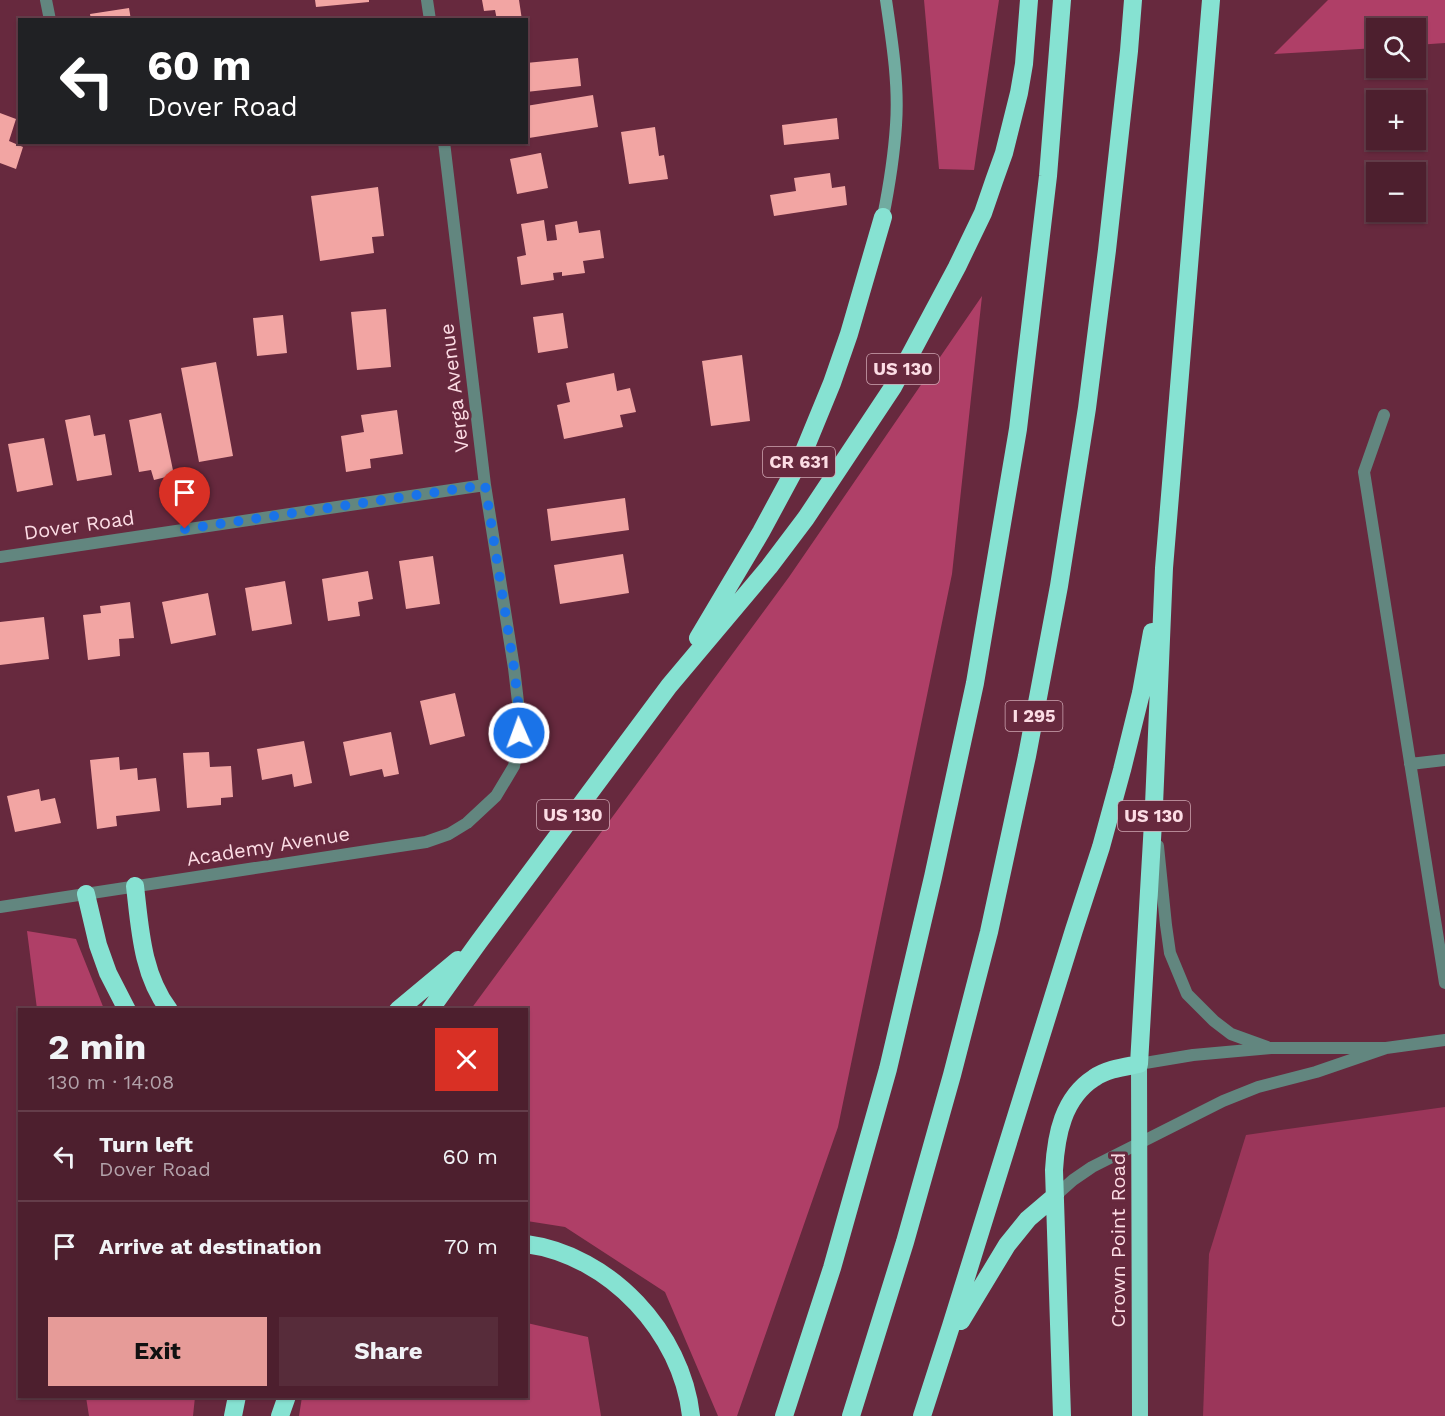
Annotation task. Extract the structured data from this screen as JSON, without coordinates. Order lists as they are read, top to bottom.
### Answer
{
  "streets": {
    "highway": [
      "US 130",
      "CR 631",
      "I 295",
      "Crown Point Road"
    ],
    "street": ["Verga Avenue", "Dover Road", "Academy Avenue"]
  },
  "crossings": [
    ["US 130", "CR 631"],
    ["US 130", "Crown Point Road"],
    ["Verga Avenue", "Dover Road"],
    ["Verga Avenue", "Academy Avenue"]
  ],
  "page": {
    "map_buttons": ["+", "−"],
    "turn": ["60 m", "Dover Road"],
    "heading": ["2 min", "130 m · 14:08"],
    "list": [
      {
        "name": "Turn left",
        "note": "Dover Road",
        "value": "60 m"
      },
      {
        "name": "Arrive at destination",
        "value": "70 m"
      }
    ],
    "buttons": ["Exit", "Share"]
  }
}
